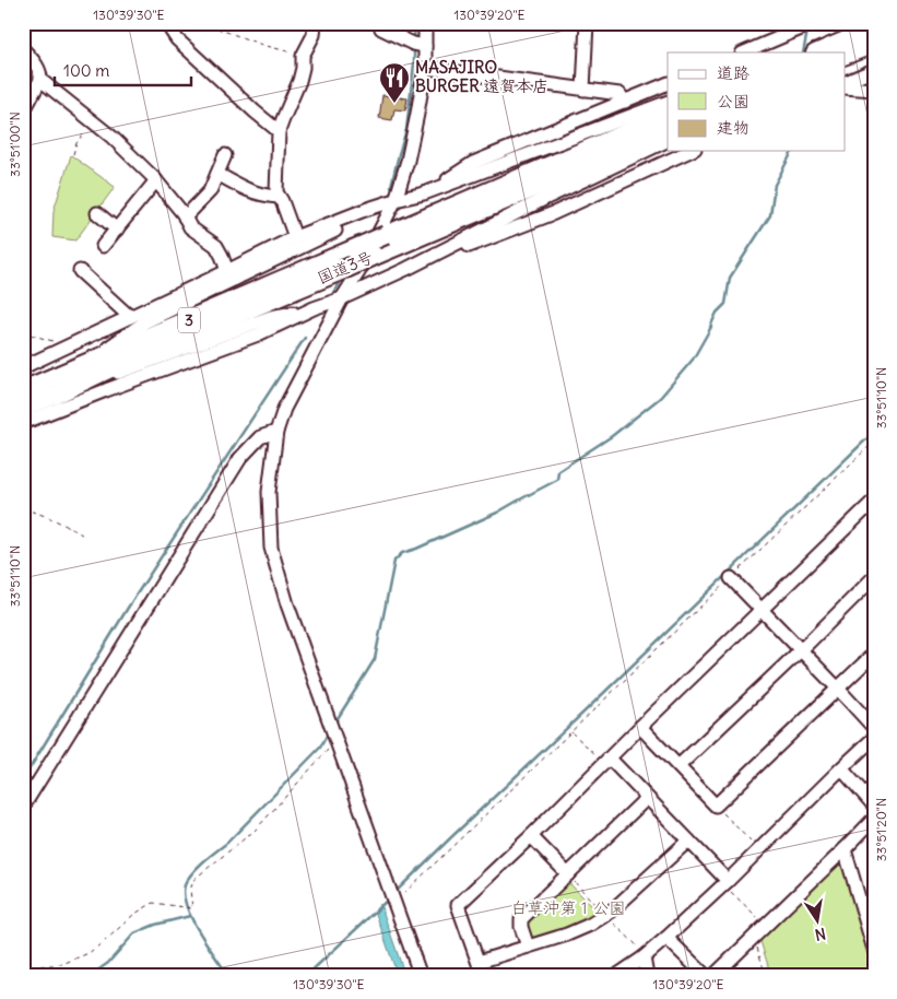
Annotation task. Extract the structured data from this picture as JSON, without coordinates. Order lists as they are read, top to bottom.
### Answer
{
  "streets": {
    "highway": ["国道3号", "3"]
  },
  "parks": ["白草沖第１公園"],
  "places": {
    "restaurant": ["MASAJIRO BURGER 遠賀本店"]
  },
  "legend": ["道路", "公園", "建物"],
  "scale_bar": "100 m",
  "north": "bottom",
  "coordinates": [
    "130°39'30\"E",
    "130°39'20\"E",
    "33°51'00\"N",
    "33°51'10\"N",
    "33°51'20\"N"
  ]
}
